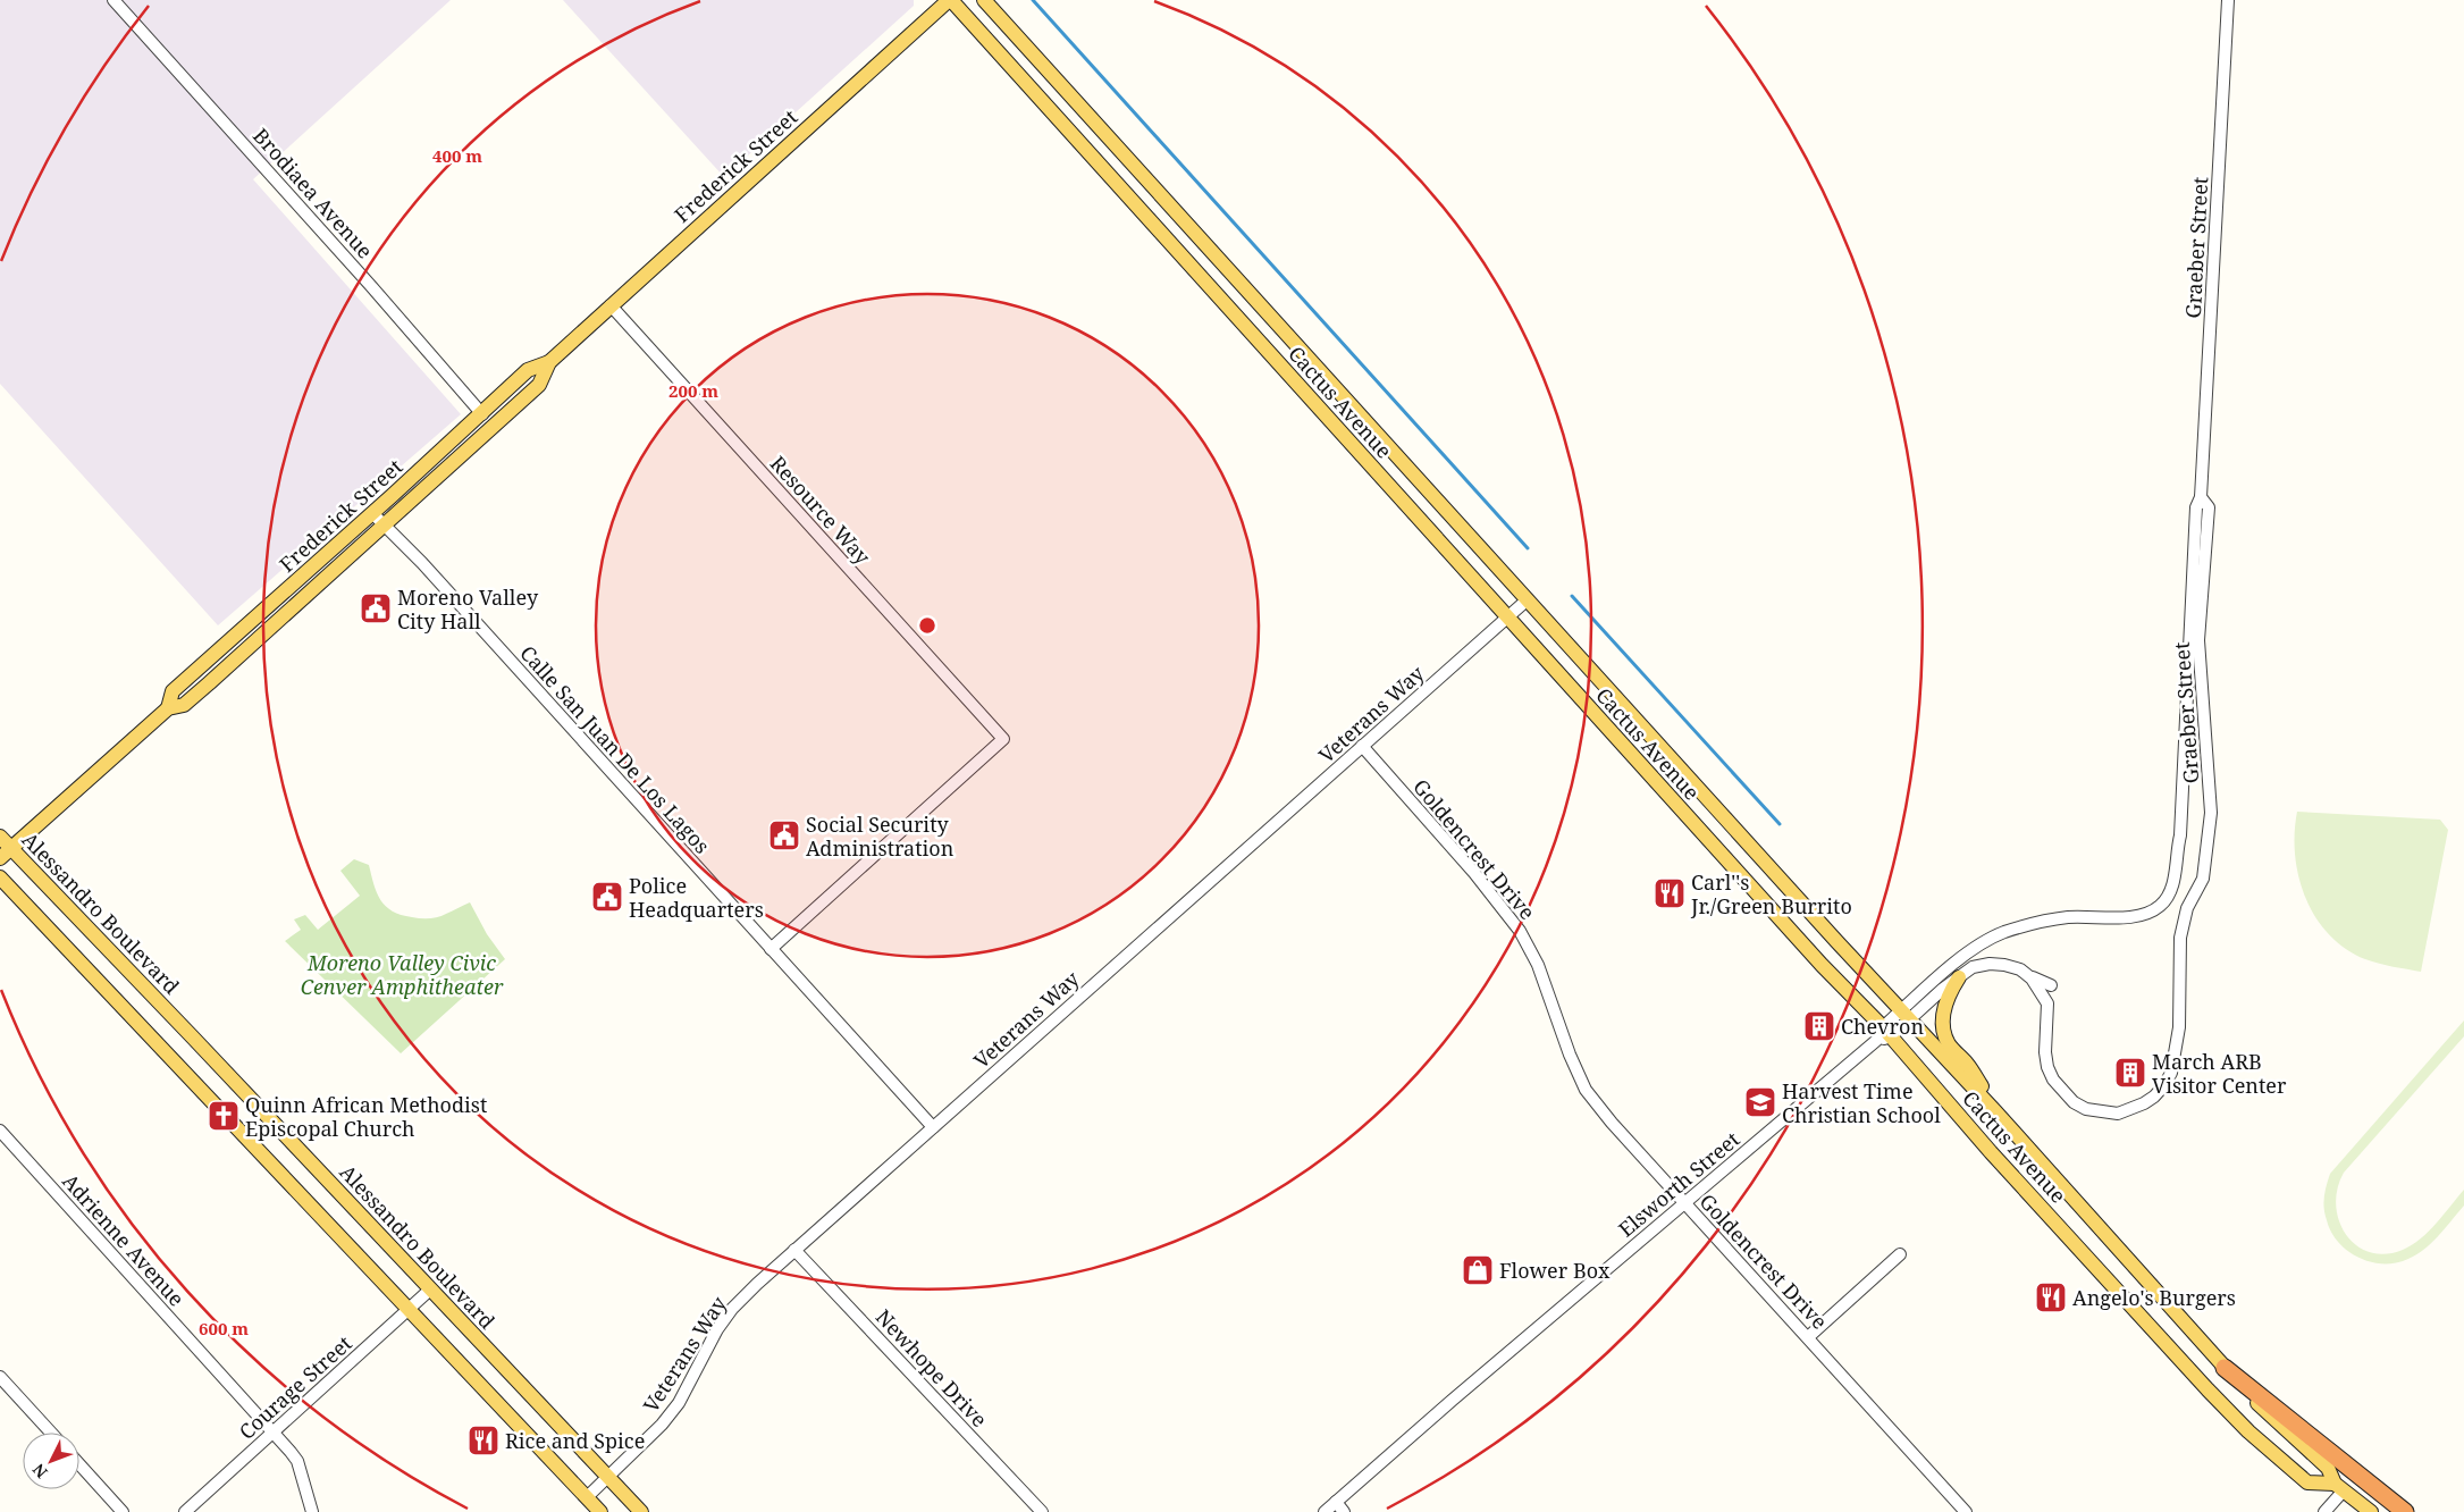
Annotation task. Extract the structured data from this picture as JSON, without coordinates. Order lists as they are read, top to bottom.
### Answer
{
  "streets": {
    "main road": ["Frederick Street", "Cactus Avenue", "Alessandro Boulevard"],
    "street": [
      "Brodiaea Avenue",
      "Graeber Street",
      "Resource Way",
      "Veterans Way",
      "Calle San Juan De Los Lagos",
      "Goldencrest Drive",
      "Elsworth Street",
      "Adrienne Avenue",
      "Newhope Drive",
      "Courage Street"
    ]
  },
  "crossings": [
    ["Frederick Street", "Brodiaea Avenue"],
    ["Frederick Street", "Cactus Avenue"],
    ["Frederick Street", "Resource Way"],
    ["Frederick Street", "Calle San Juan De Los Lagos"],
    ["Frederick Street", "Alessandro Boulevard"],
    ["Graeber Street", "Cactus Avenue"],
    ["Graeber Street", "Elsworth Street"],
    ["Cactus Avenue", "Veterans Way"],
    ["Cactus Avenue", "Elsworth Street"],
    ["Resource Way", "Calle San Juan De Los Lagos"],
    ["Veterans Way", "Calle San Juan De Los Lagos"],
    ["Veterans Way", "Goldencrest Drive"],
    ["Veterans Way", "Alessandro Boulevard"],
    ["Veterans Way", "Newhope Drive"],
    ["Goldencrest Drive", "Elsworth Street"],
    ["Alessandro Boulevard", "Courage Street"],
    ["Adrienne Avenue", "Courage Street"]
  ],
  "parks": ["Moreno Valley Civic Cenver Amphitheater"],
  "places": {
    "public building": ["Moreno Valley City Hall", "Social Security Administration", "Police Headquarters"],
    "restaurant": ["Carl''s Jr./Green Burrito", "Angelo's Burgers", "Rice and Spice"],
    "building": ["Chevron", "March ARB Visitor Center"],
    "school or university": ["Harvest Time Christian School"],
    "church": ["Quinn African Methodist Episcopal Church"],
    "shop": ["Flower Box"]
  },
  "north": "bottom left",
  "rings": ["400 m", "200 m", "600 m"]
}
